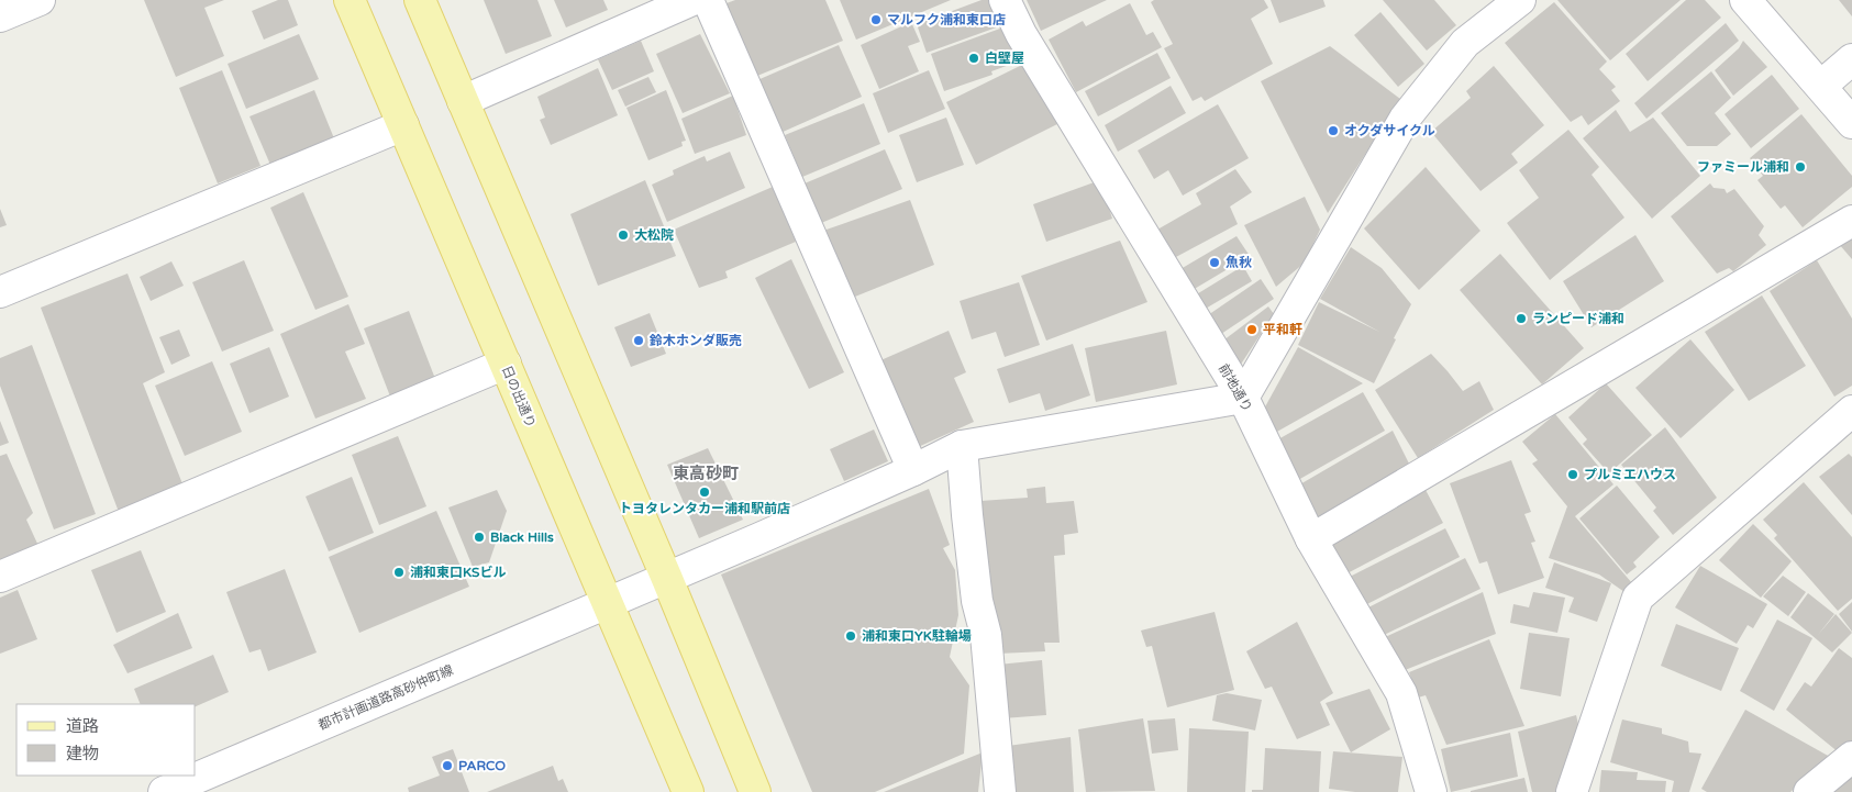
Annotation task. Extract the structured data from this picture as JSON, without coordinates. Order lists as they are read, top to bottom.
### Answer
{
  "streets": {
    "main road": ["日の出通り"],
    "street": ["前地通り", "都市計画道路高砂仲町線"]
  },
  "crossings": [
    ["前地通り", "都市計画道路高砂仲町線"],
    ["日の出通り", "都市計画道路高砂仲町線"]
  ],
  "districts": ["東高砂町"],
  "places": [
    "マルフク浦和東口店",
    "白壁屋",
    "オクダサイクル",
    "ファミール浦和",
    "大松院",
    "魚秋",
    "ランピード浦和",
    "平和軒",
    "鈴木ホンダ販売",
    "プルミエハウス",
    "トヨタレンタカー浦和駅前店",
    "Black Hills",
    "浦和東口KSビル",
    "浦和東口YK駐輪場",
    "PARCO"
  ],
  "legend": ["道路", "建物"]
}
